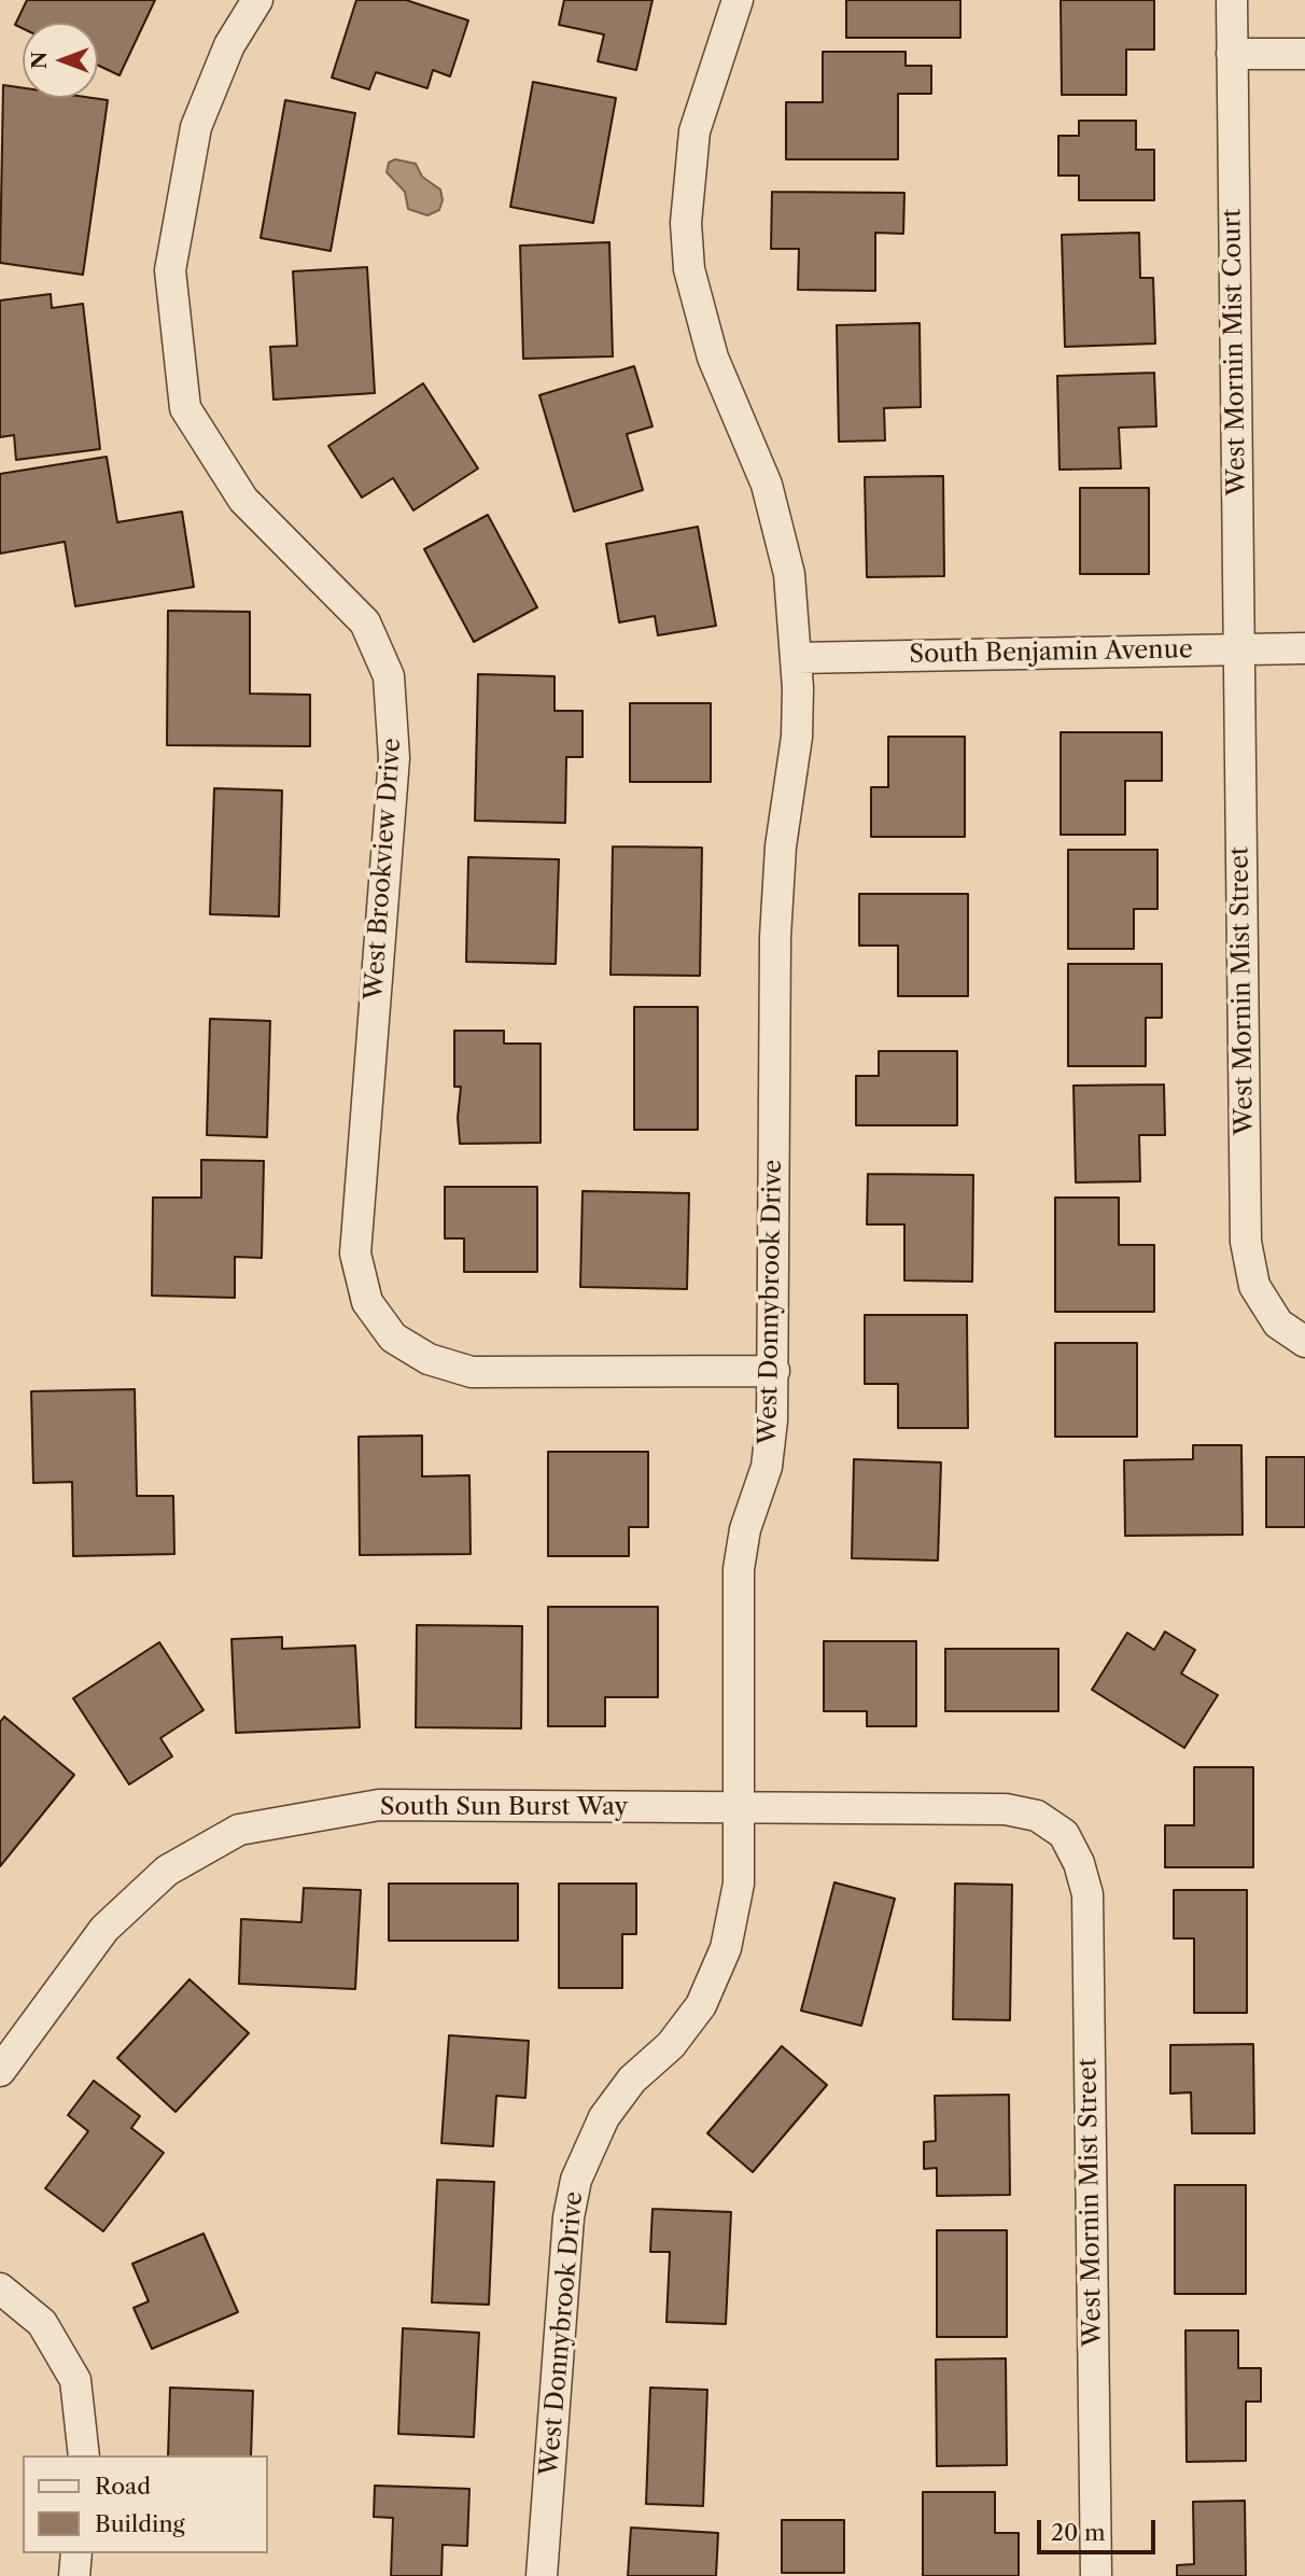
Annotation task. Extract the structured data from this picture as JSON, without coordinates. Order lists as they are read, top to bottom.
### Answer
{
  "streets": {
    "street": [
      "West Mornin Mist Court",
      "South Benjamin Avenue",
      "West Brookview Drive",
      "West Mornin Mist Street",
      "West Donnybrook Drive",
      "South Sun Burst Way"
    ]
  },
  "crossings": [
    ["West Mornin Mist Court", "South Benjamin Avenue"],
    ["West Mornin Mist Court", "West Mornin Mist Street"],
    ["South Benjamin Avenue", "West Mornin Mist Street"],
    ["South Benjamin Avenue", "West Donnybrook Drive"],
    ["West Brookview Drive", "West Donnybrook Drive"],
    ["West Mornin Mist Street", "South Sun Burst Way"],
    ["West Donnybrook Drive", "South Sun Burst Way"]
  ],
  "legend": ["Road", "Building"],
  "scale_bar": "20 m",
  "north": "left"
}
